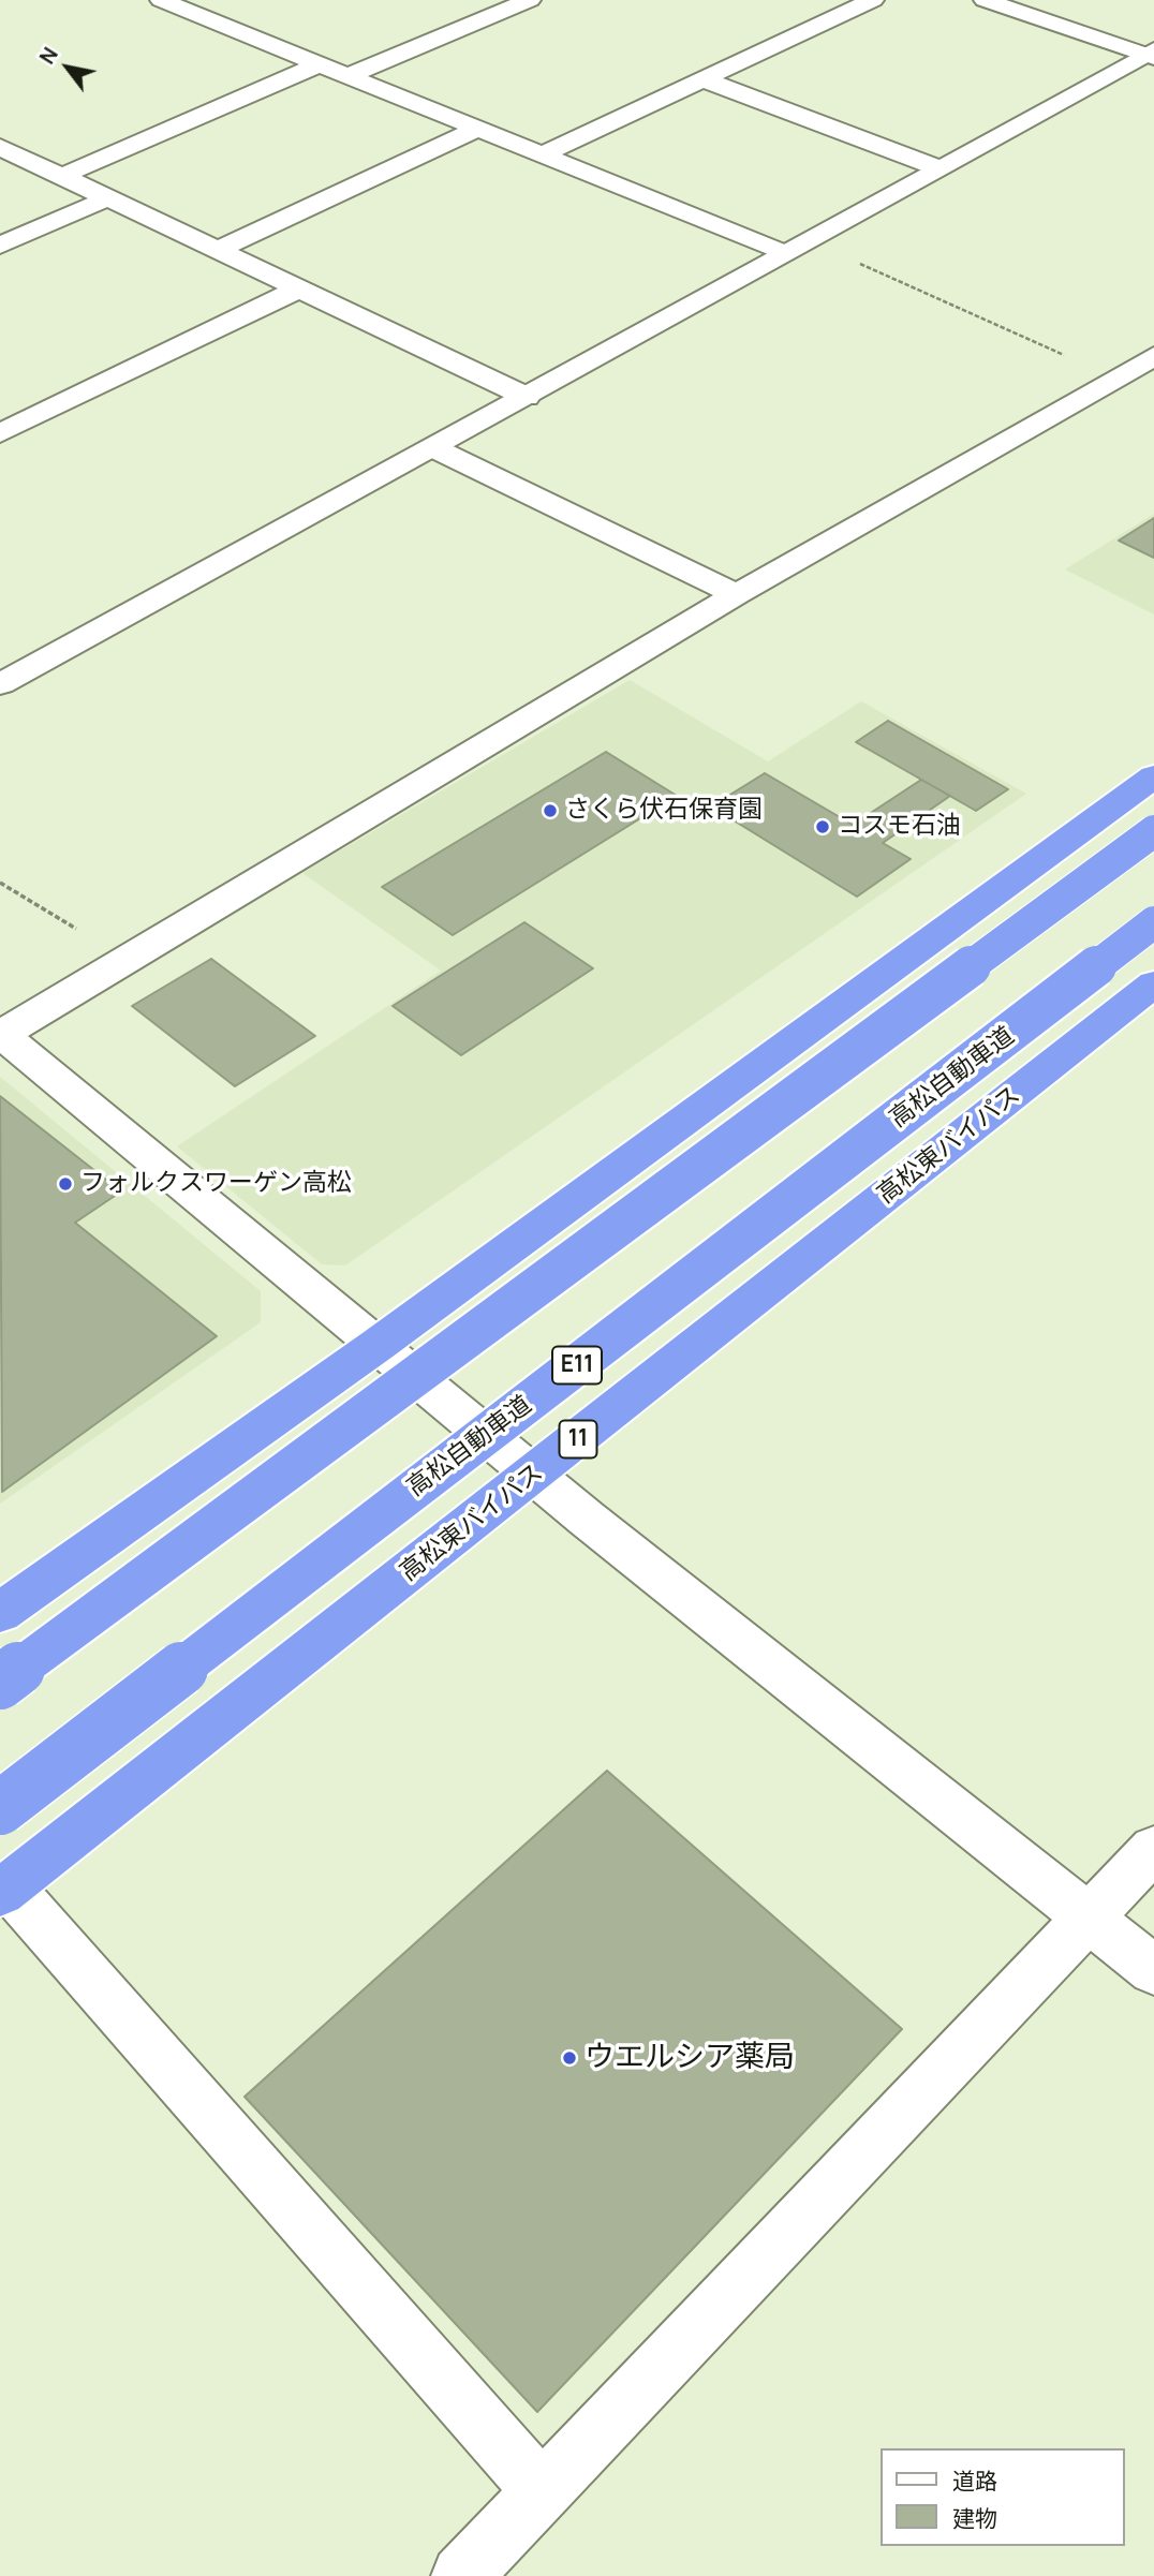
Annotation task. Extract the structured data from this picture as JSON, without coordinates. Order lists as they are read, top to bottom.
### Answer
{
  "streets": {
    "highway": [
      "高松自動車道",
      "高松東バイパス",
      "E11",
      "11"
    ]
  },
  "places": [
    "さくら伏石保育園",
    "コスモ石油",
    "フォルクスワーゲン高松",
    "ウエルシア薬局"
  ],
  "legend": ["道路", "建物"],
  "north": "top left"
}
